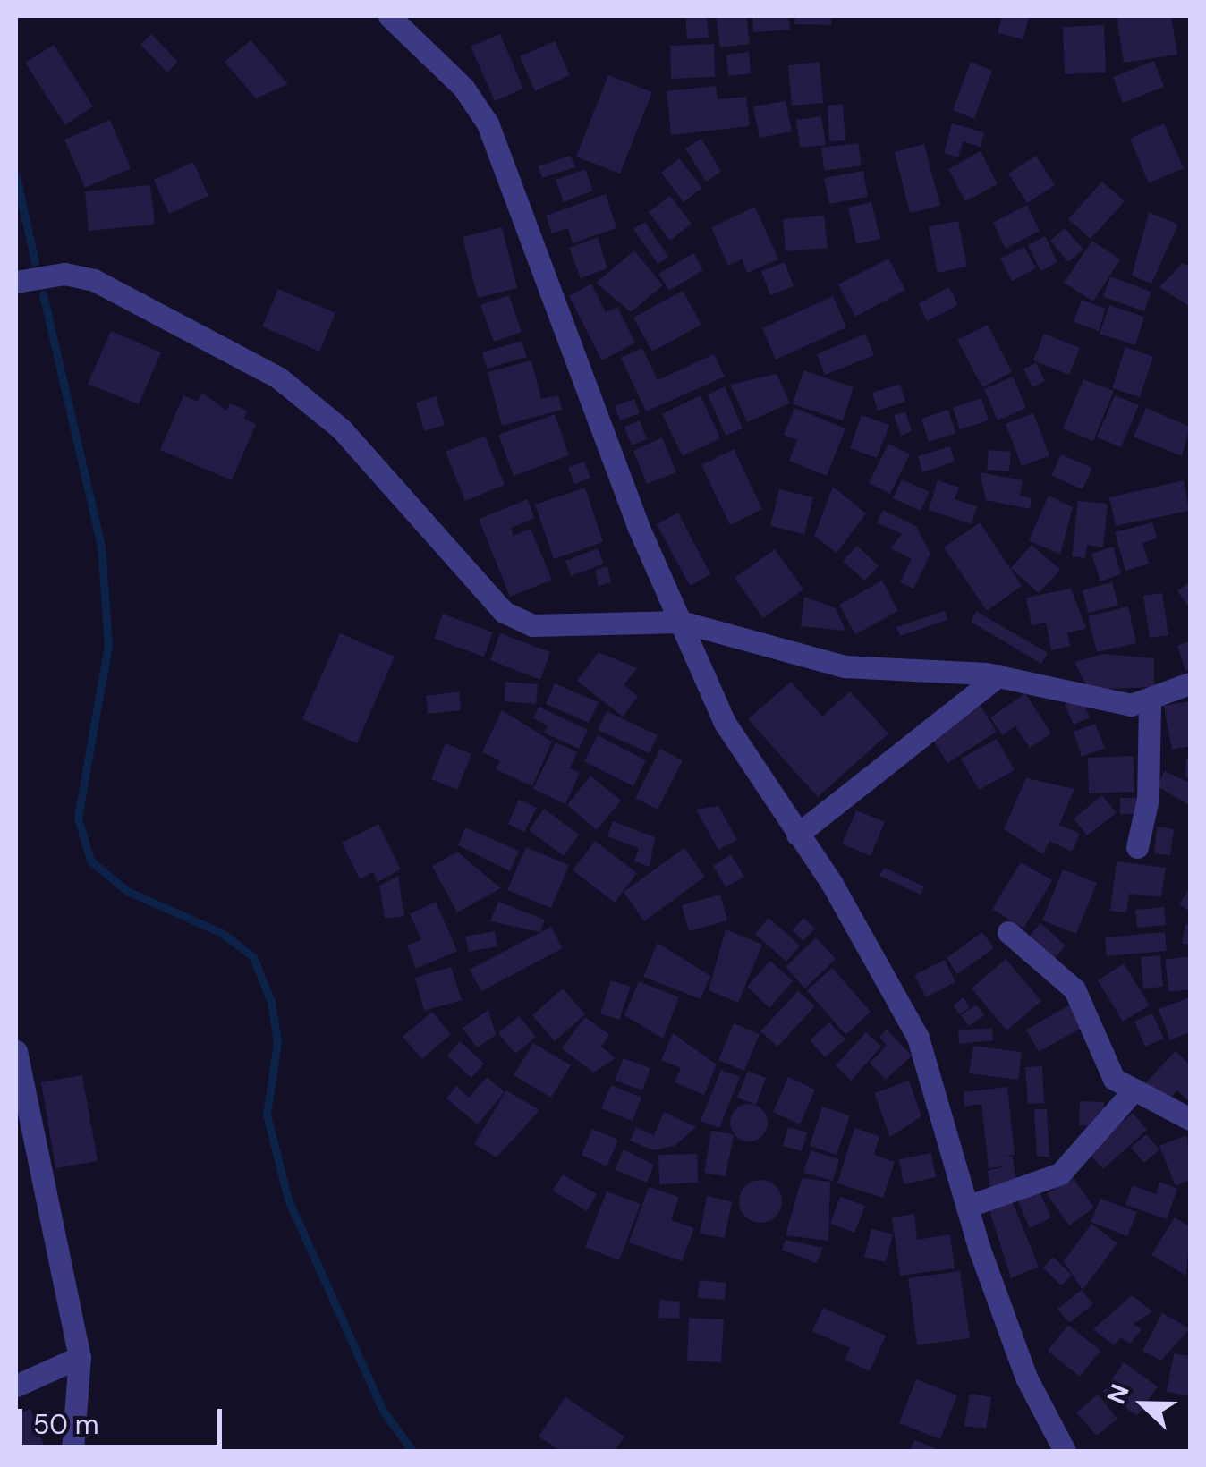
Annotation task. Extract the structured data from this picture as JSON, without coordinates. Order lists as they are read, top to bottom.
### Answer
{
  "scale_bar": "50 m",
  "north": "left"
}
